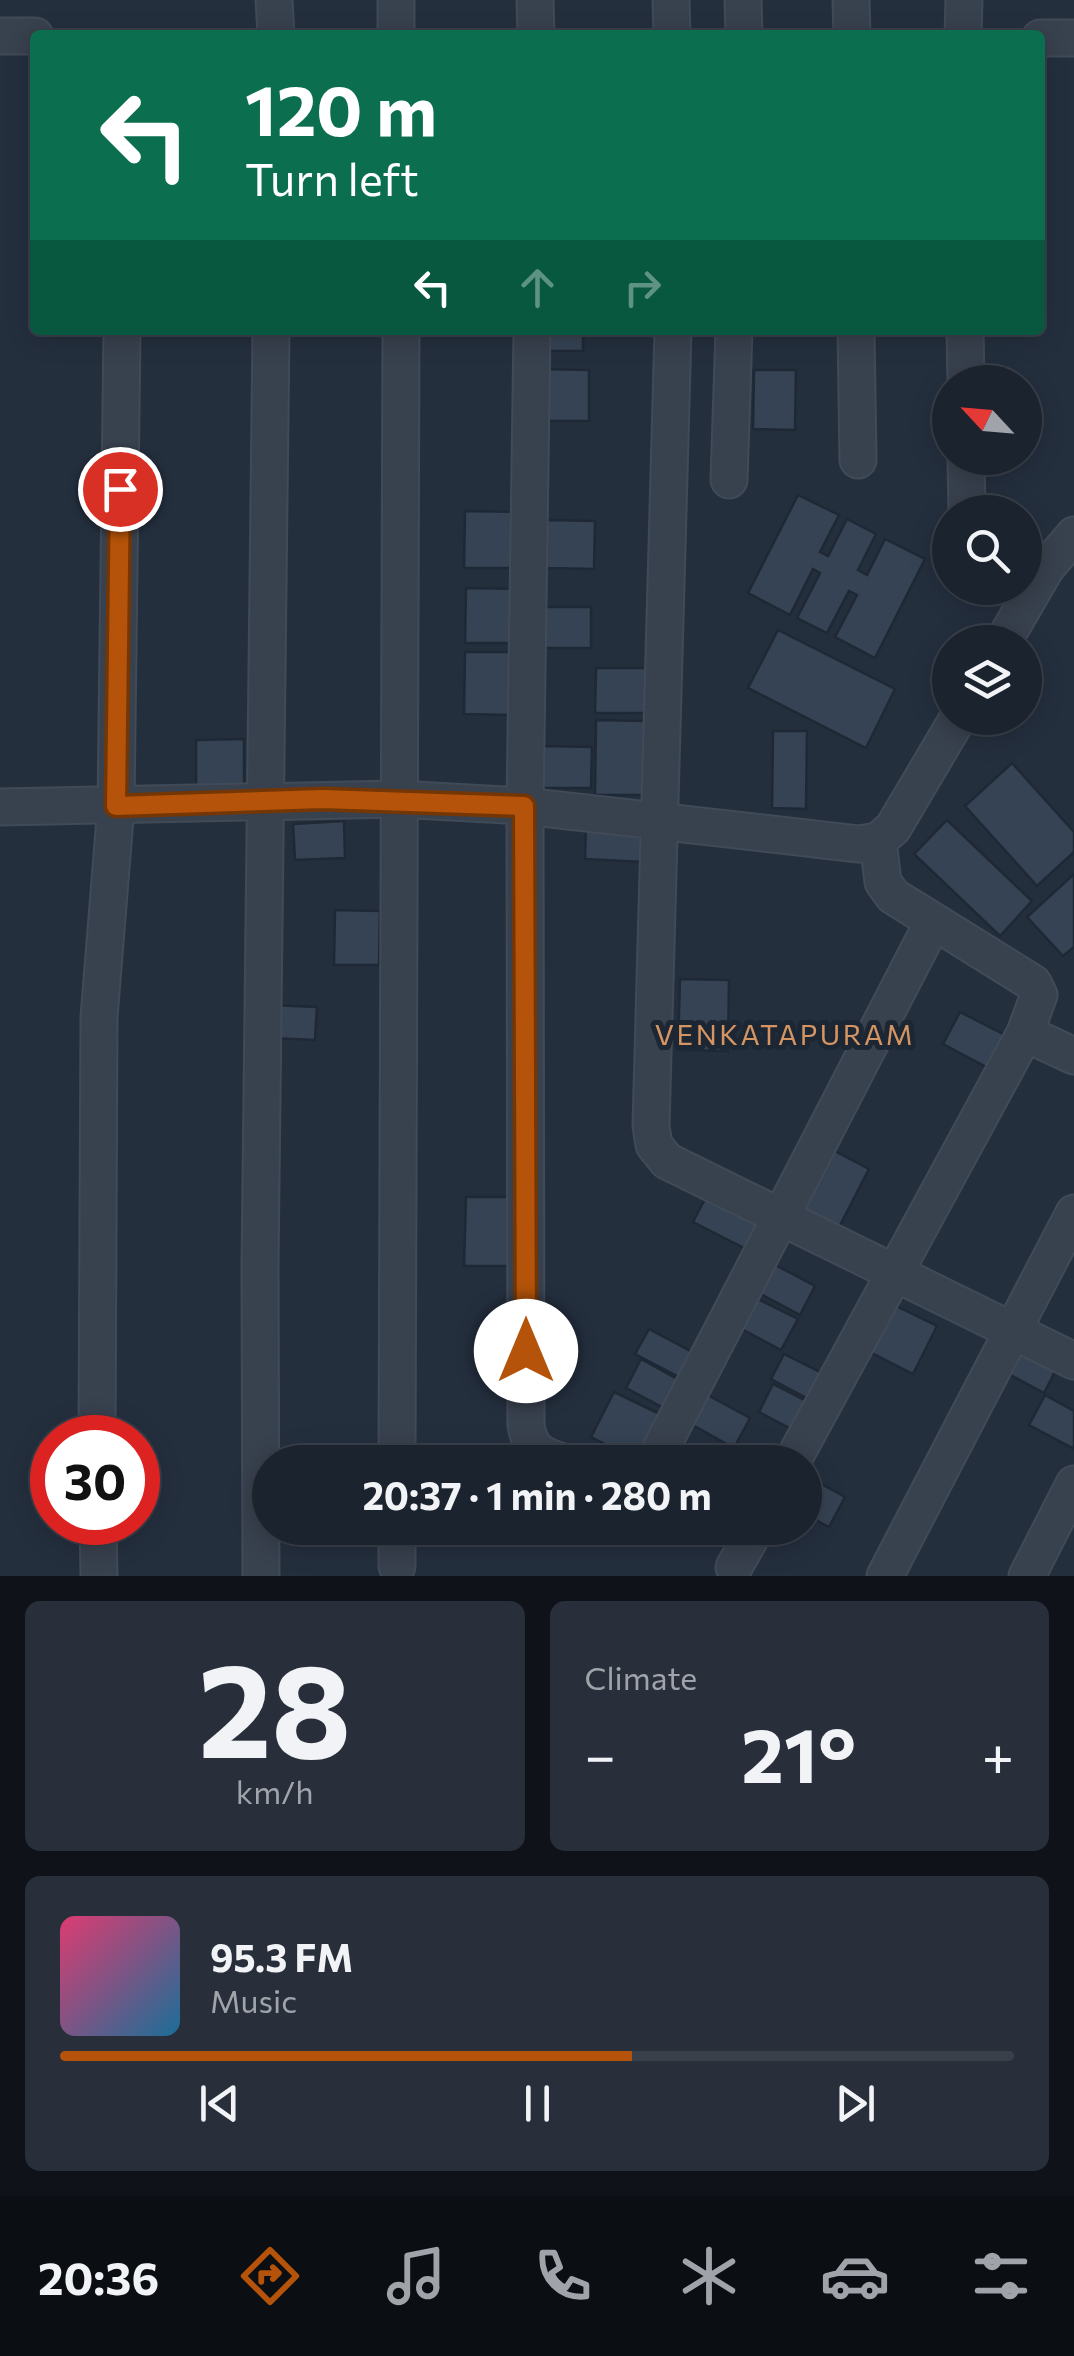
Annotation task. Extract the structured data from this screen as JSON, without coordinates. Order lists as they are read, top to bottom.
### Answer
{
  "districts": ["VENKATAPURAM"],
  "north": "top left",
  "page": {
    "turn": ["120 m", "Turn left"],
    "limit": "30",
    "trip": "20:37 · 1 min · 280 m",
    "tile": [
      ["28", "km/h"],
      "Climate"
    ],
    "heat": ["−", "21°", "+"],
    "song": ["95.3 FM", "Music"],
    "tabs": "20:36"
  }
}
